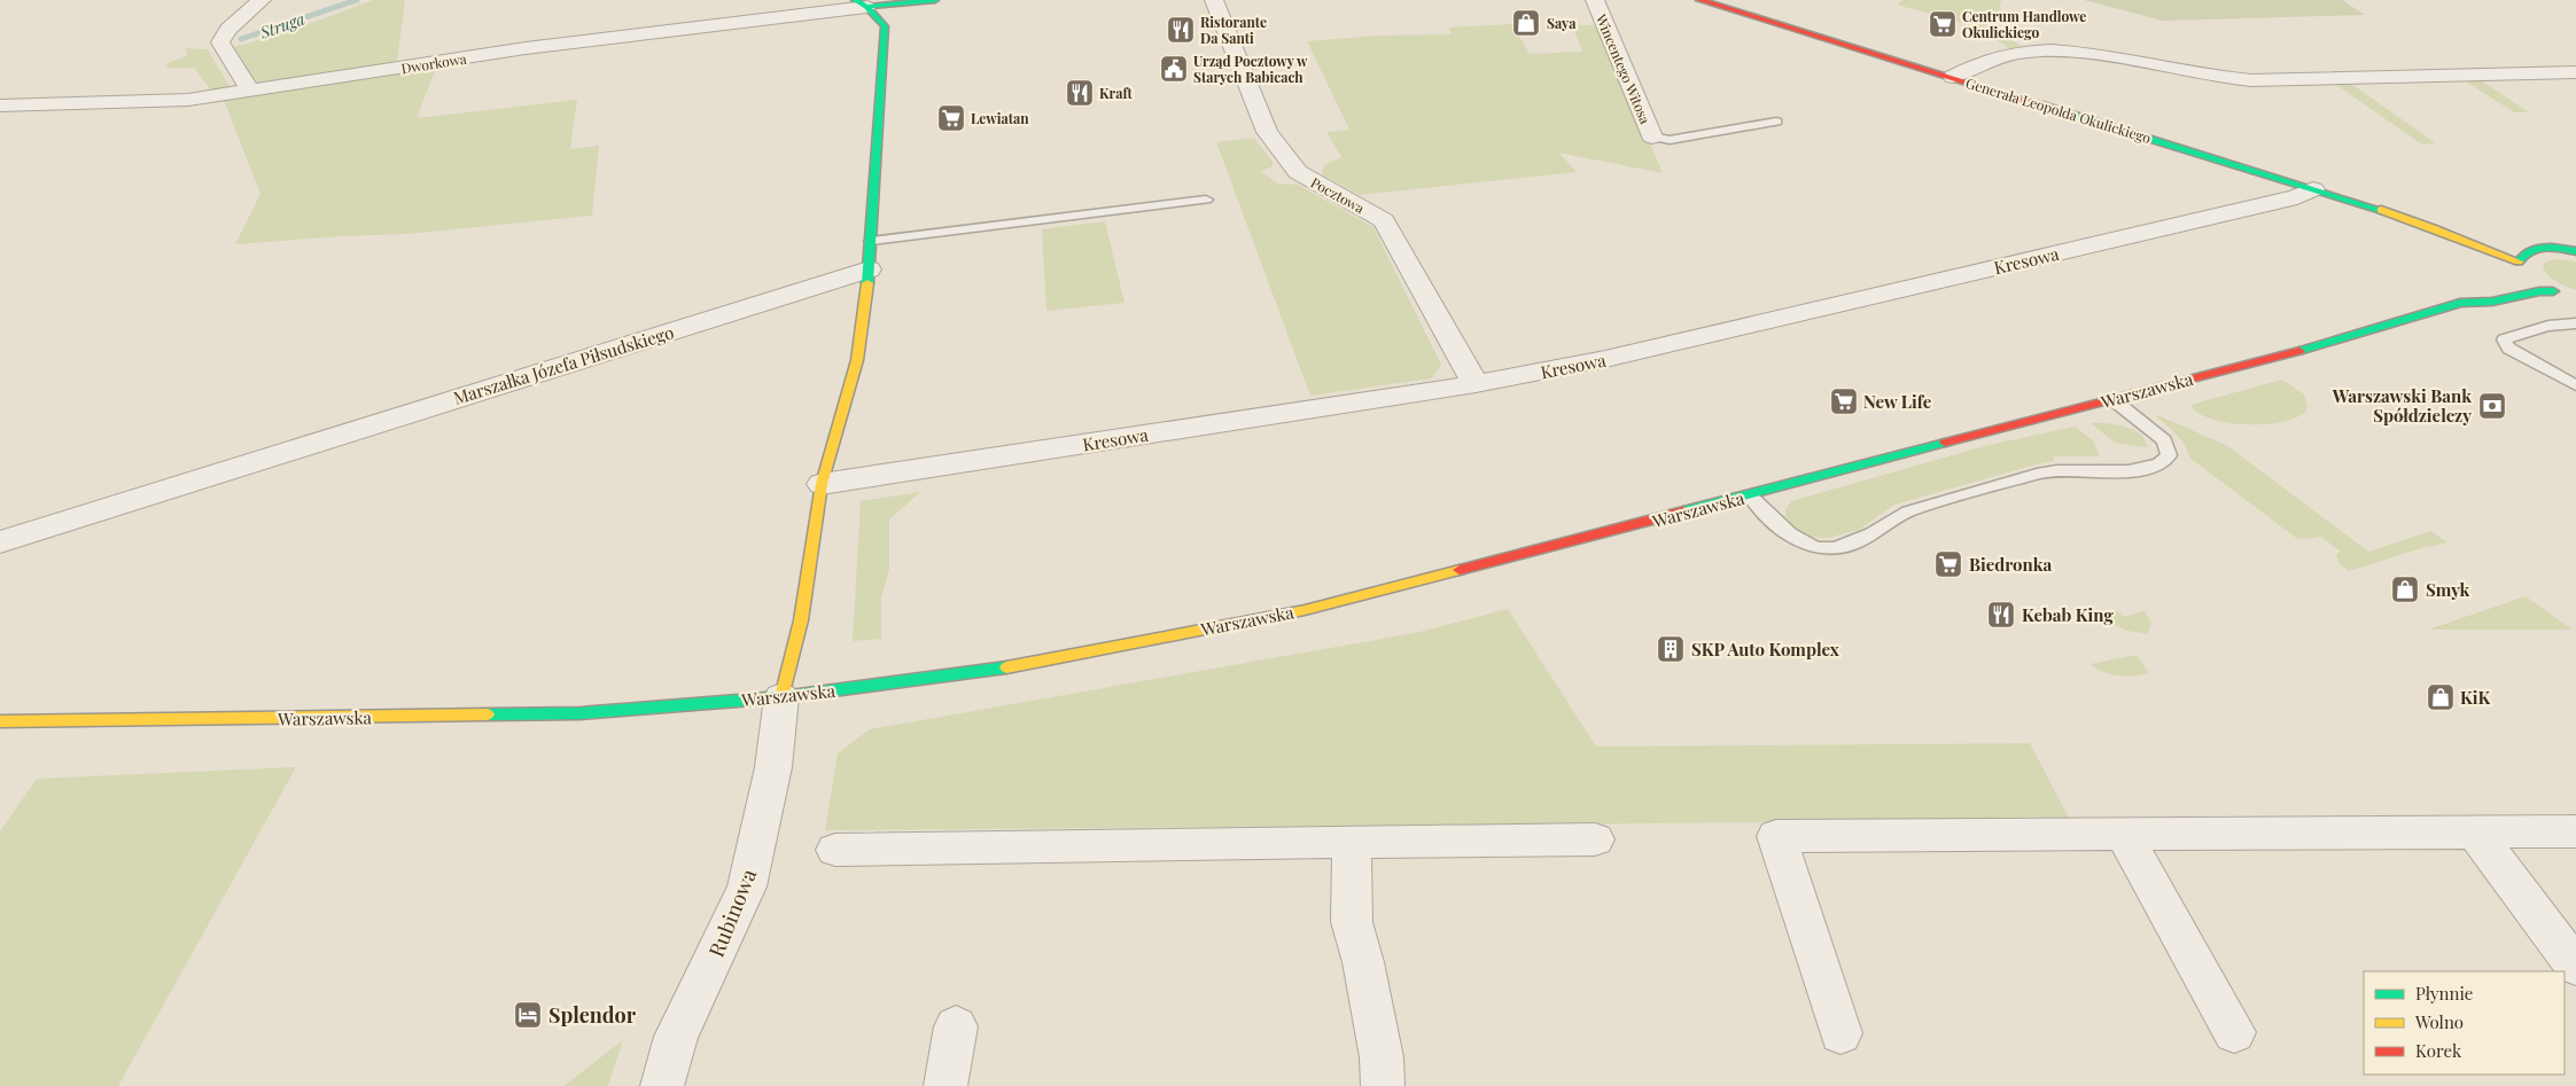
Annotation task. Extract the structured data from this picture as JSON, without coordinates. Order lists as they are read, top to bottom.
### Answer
{
  "streets": {
    "main road": ["Generała Leopolda Okulickiego", "Warszawska"],
    "street": [
      "Dworkowa",
      "Wincentego Witosa",
      "Pocztowa",
      "Kresowa",
      "Marszałka Józefa Piłsudskiego",
      "Rubinowa"
    ]
  },
  "crossings": [
    ["Generała Leopolda Okulickiego", "Kresowa"],
    ["Generała Leopolda Okulickiego", "Warszawska"],
    ["Pocztowa", "Kresowa"],
    ["Warszawska", "Rubinowa"]
  ],
  "water": ["Struga"],
  "places": {
    "shop": ["Saya", "Smyk", "KiK"],
    "supermarket": [
      "Centrum Handlowe Okulickiego",
      "Lewiatan",
      "New Life",
      "Biedronka"
    ],
    "restaurant": ["Ristorante Da Santi", "Kraft", "Kebab King"],
    "public building": ["Urząd Pocztowy w Starych Babicach"],
    "bank": ["Warszawski Bank Spółdzielczy"],
    "building": ["SKP Auto Komplex"],
    "hotel": ["Splendor"]
  },
  "legend": ["Płynnie", "Wolno", "Korek"]
}
